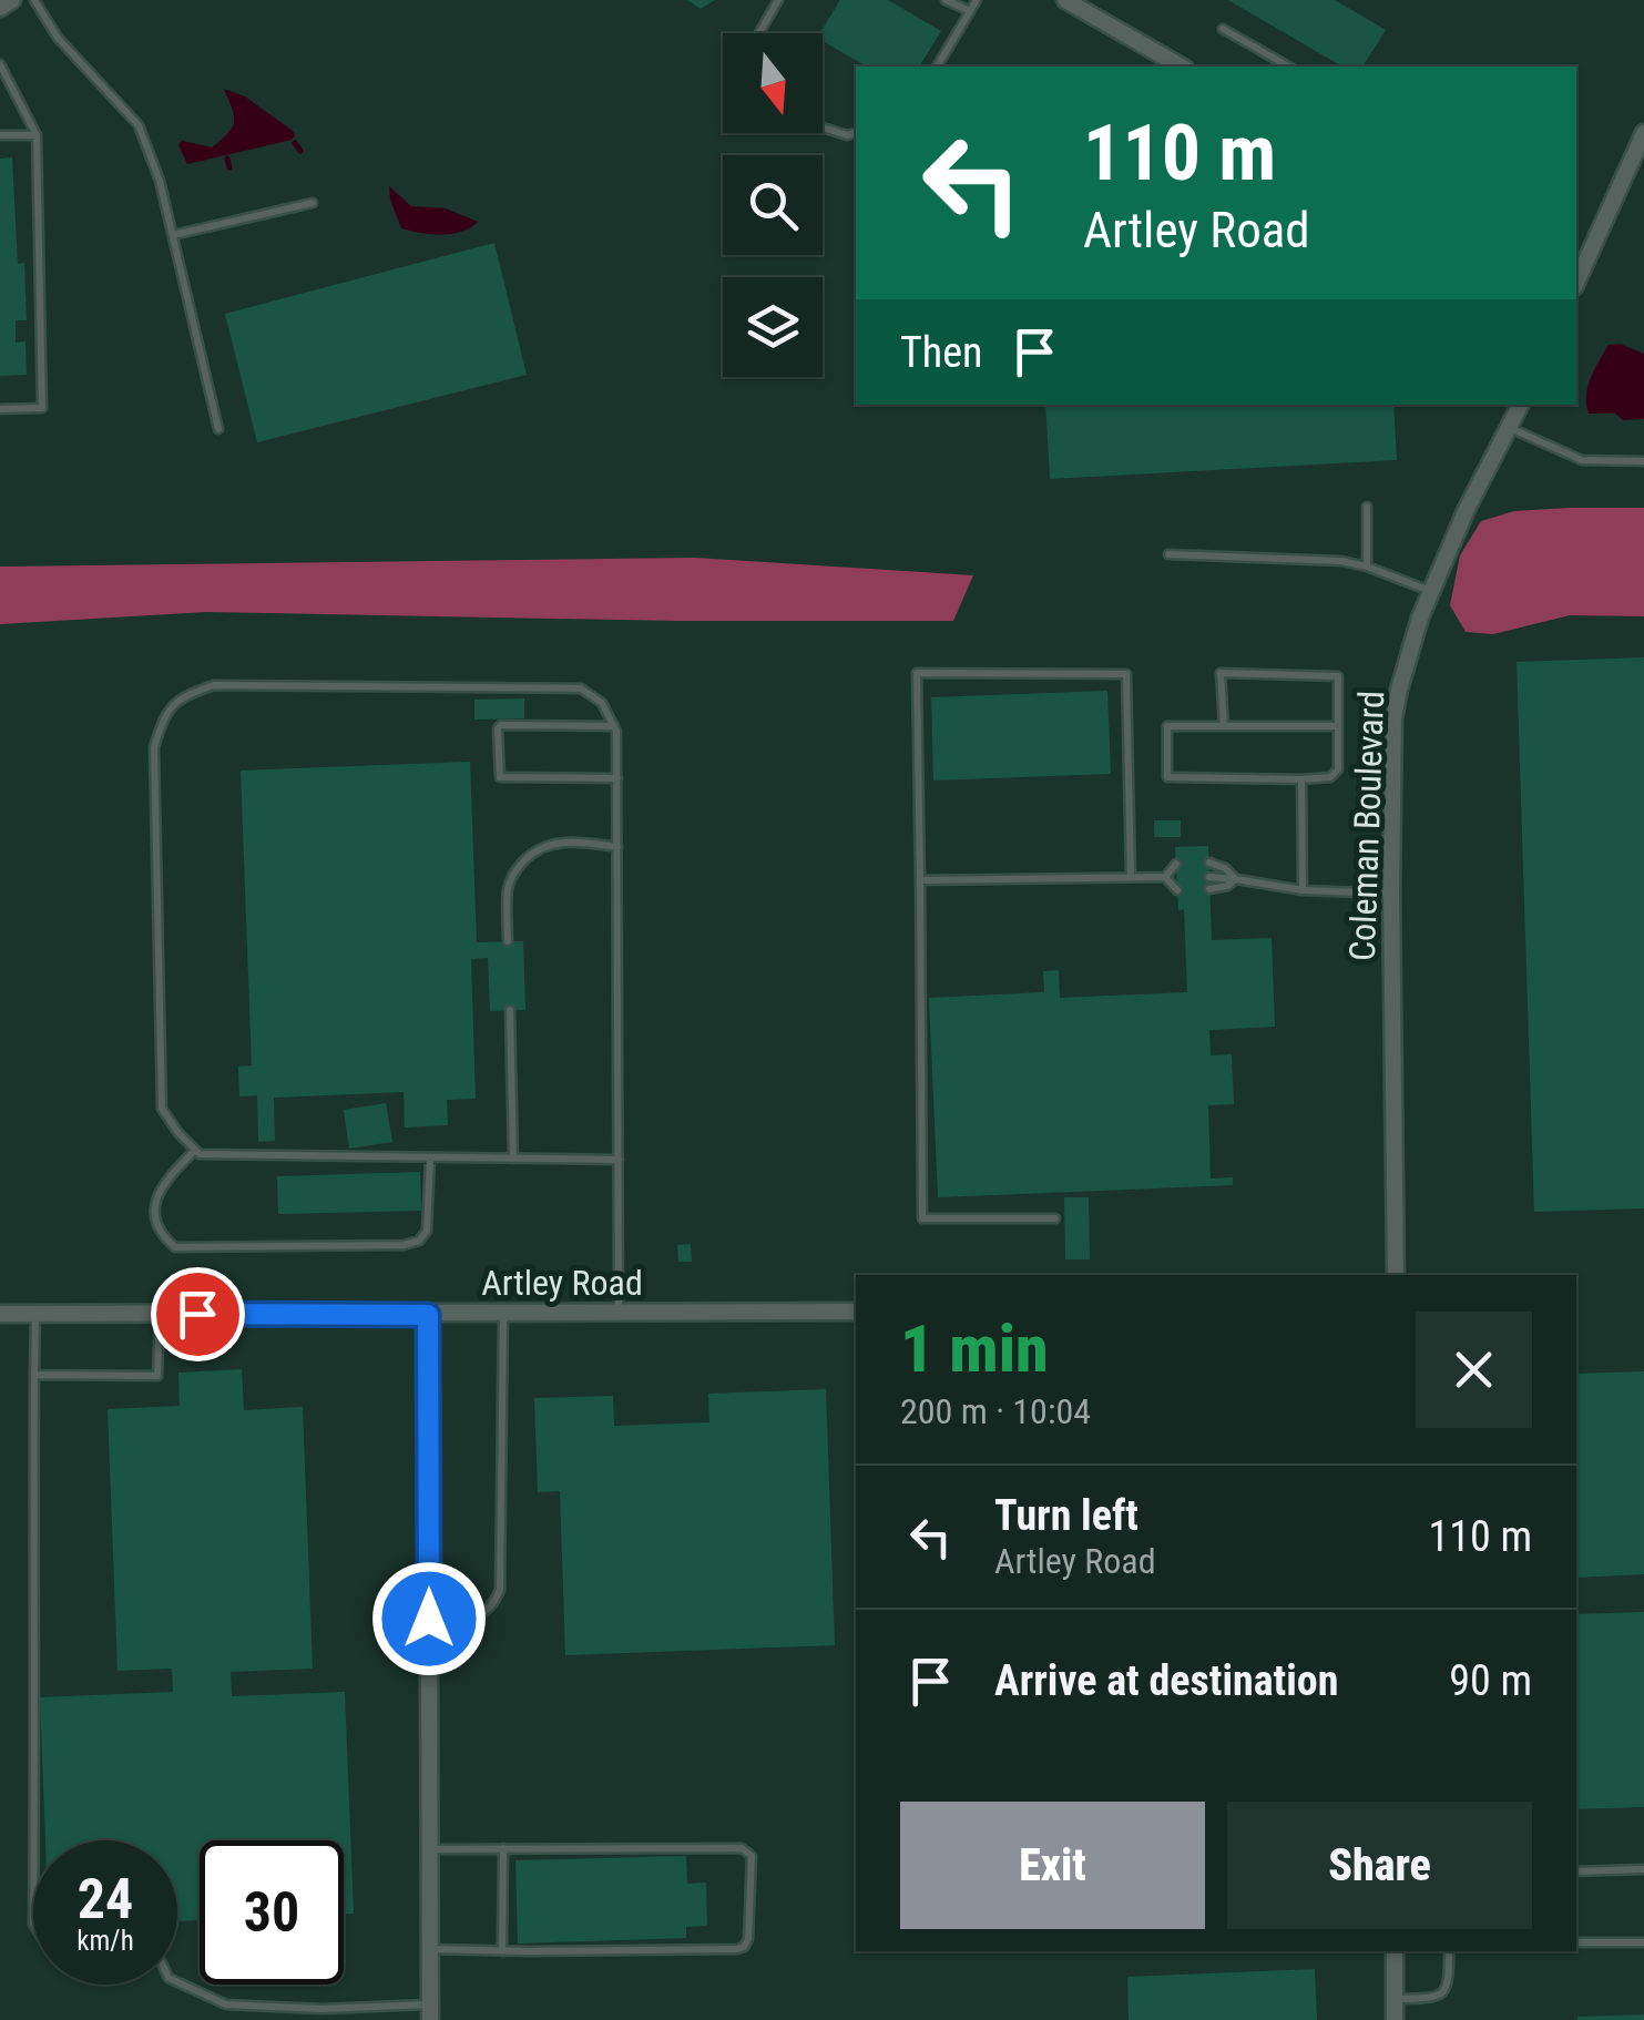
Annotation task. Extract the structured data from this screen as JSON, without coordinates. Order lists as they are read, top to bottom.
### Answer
{
  "streets": {
    "street": ["Coleman Boulevard", "Artley Road"]
  },
  "north": "bottom",
  "page": {
    "turn": ["110 m", "Artley Road"],
    "then": "Then",
    "heading": ["1 min", "200 m · 10:04"],
    "list": [
      {
        "name": "Turn left",
        "note": "Artley Road",
        "value": "110 m"
      },
      {
        "name": "Arrive at destination",
        "value": "90 m"
      }
    ],
    "buttons": ["Exit", "Share"],
    "speed": "24 km/h",
    "limit": "30"
  }
}
